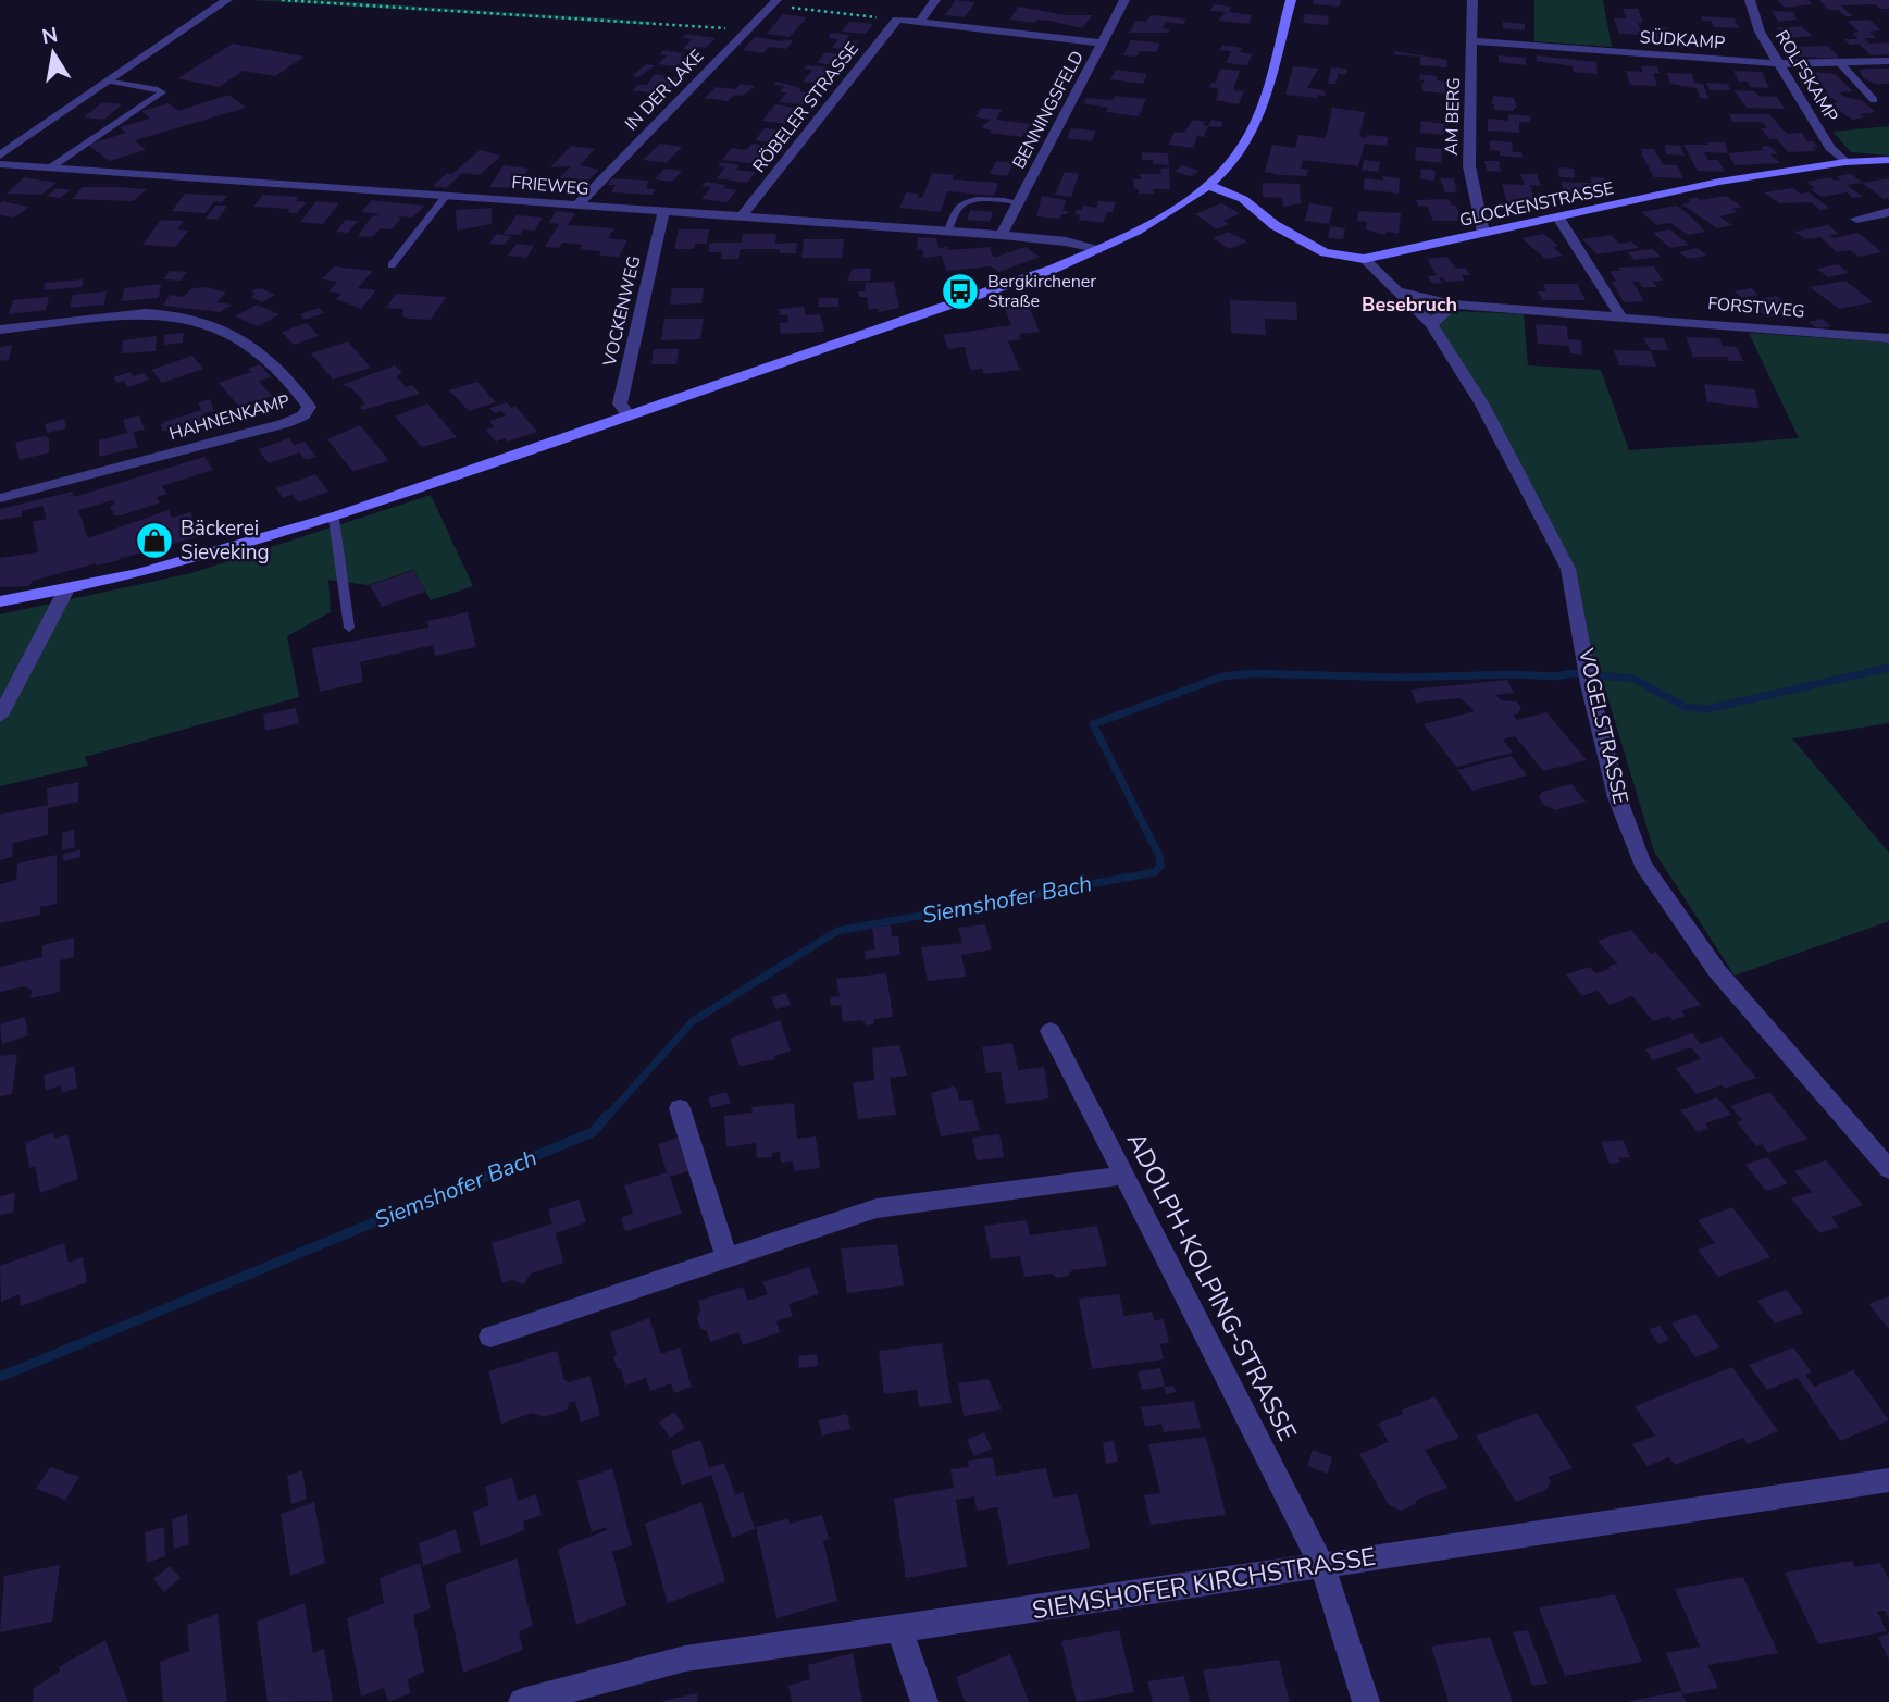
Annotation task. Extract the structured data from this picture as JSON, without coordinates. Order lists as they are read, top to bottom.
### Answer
{
  "streets": {
    "street": [
      "SÜDKAMP",
      "ROLFSKAMP",
      "IN DER LAKE",
      "RÖBELER STRASSE",
      "BENNINGSFELD",
      "AM BERG",
      "FRIEWEG",
      "GLOCKENSTRASSE",
      "FORSTWEG",
      "VOCKENWEG",
      "HAHNENKAMP",
      "VOGELSTRASSE",
      "ADOLPH-KOLPING-STRASSE",
      "SIEMSHOFER KIRCHSTRASSE"
    ]
  },
  "crossings": [
    ["SÜDKAMP", "ROLFSKAMP"],
    ["SÜDKAMP", "AM BERG"],
    ["ROLFSKAMP", "GLOCKENSTRASSE"],
    ["IN DER LAKE", "FRIEWEG"],
    ["RÖBELER STRASSE", "FRIEWEG"],
    ["BENNINGSFELD", "FRIEWEG"],
    ["AM BERG", "GLOCKENSTRASSE"],
    ["FRIEWEG", "VOCKENWEG"],
    ["GLOCKENSTRASSE", "VOGELSTRASSE"],
    ["FORSTWEG", "VOGELSTRASSE"],
    ["ADOLPH-KOLPING-STRASSE", "SIEMSHOFER KIRCHSTRASSE"]
  ],
  "districts": ["Besebruch"],
  "water": ["Siemshofer Bach"],
  "places": {
    "bus stop": ["Bergkirchener Straße"],
    "shop": ["Bäckerei Sieveking"]
  },
  "north": "top"
}
